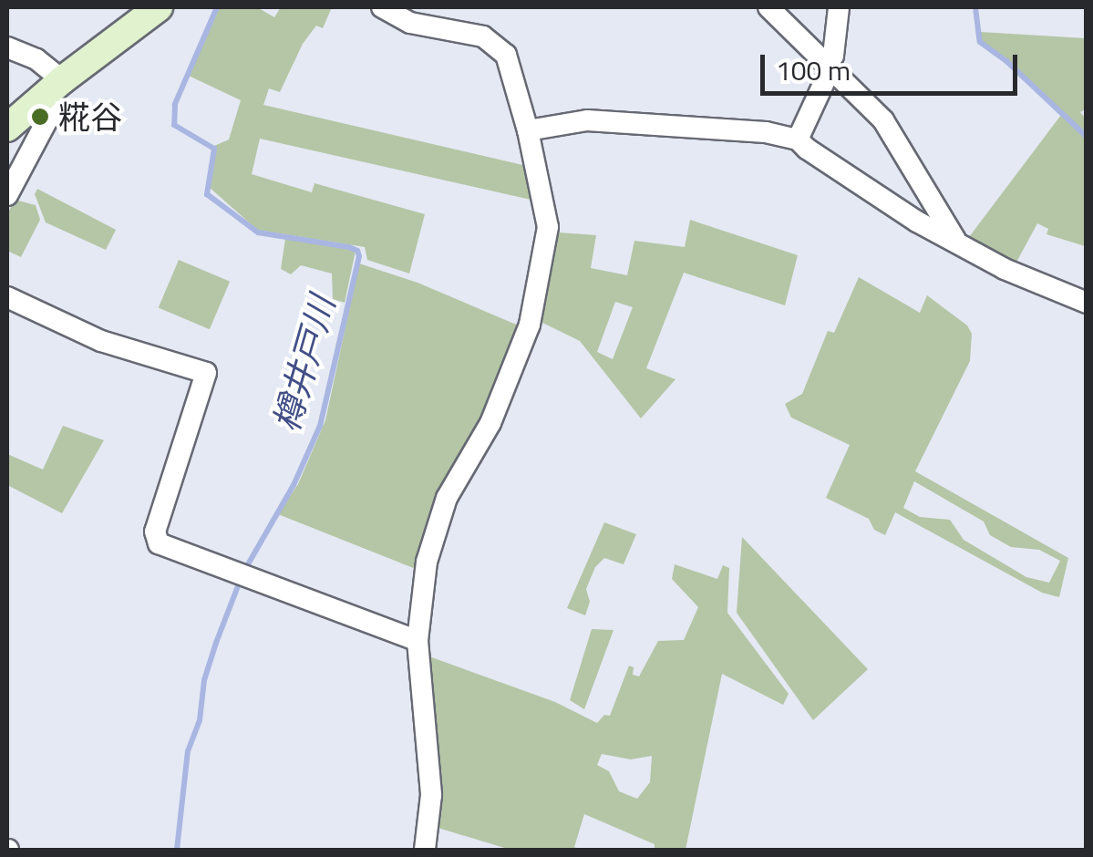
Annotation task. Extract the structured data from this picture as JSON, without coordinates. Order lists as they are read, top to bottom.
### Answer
{
  "water": ["樽井戸川"],
  "places": ["糀谷"],
  "scale_bar": "100 m"
}
